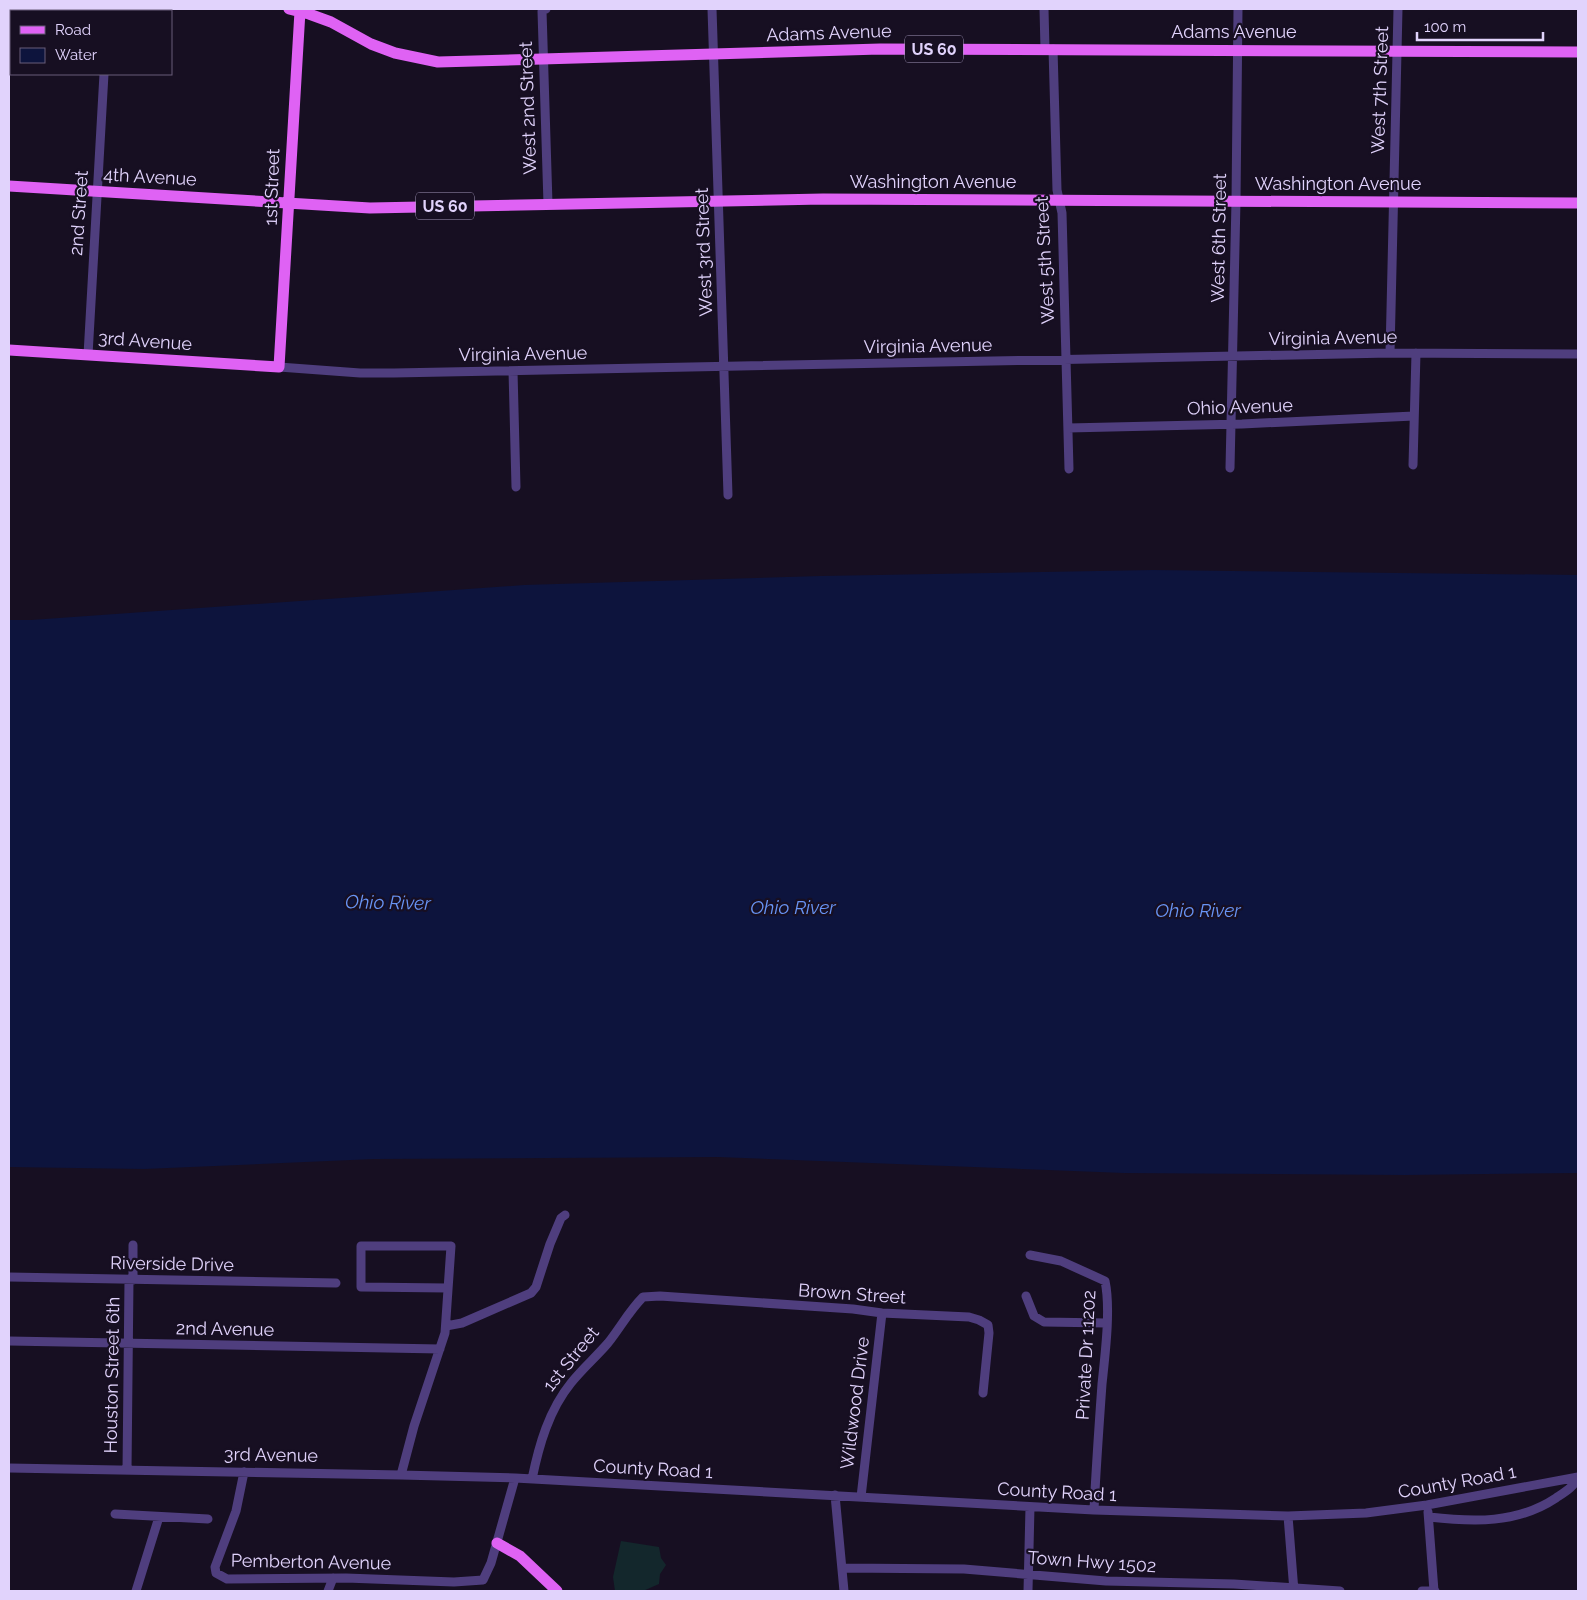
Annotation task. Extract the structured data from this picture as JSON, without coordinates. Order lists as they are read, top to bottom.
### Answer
{
  "streets": {
    "main road": [
      "Adams Avenue",
      "US 60",
      "4th Avenue",
      "Washington Avenue",
      "1st Street",
      "3rd Avenue"
    ],
    "street": [
      "West 7th Street",
      "West 2nd Street",
      "2nd Street",
      "West 6th Street",
      "West 3rd Street",
      "West 5th Street",
      "Virginia Avenue",
      "Ohio Avenue",
      "Riverside Drive",
      "Brown Street",
      "2nd Avenue",
      "Private Dr 11202",
      "Houston Street 6th",
      "Wildwood Drive",
      "County Road 1",
      "Pemberton Avenue",
      "Town Hwy 1502"
    ]
  },
  "crossings": [
    ["Adams Avenue", "West 7th Street"],
    ["Adams Avenue", "West 2nd Street"],
    ["Adams Avenue", "1st Street"],
    ["Adams Avenue", "West 6th Street"],
    ["Adams Avenue", "West 3rd Street"],
    ["Adams Avenue", "West 5th Street"],
    ["West 7th Street", "Washington Avenue"],
    ["West 7th Street", "Virginia Avenue"],
    ["West 2nd Street", "Washington Avenue"],
    ["4th Avenue", "Washington Avenue"],
    ["4th Avenue", "1st Street"],
    ["4th Avenue", "2nd Street"],
    ["Washington Avenue", "1st Street"],
    ["Washington Avenue", "West 6th Street"],
    ["Washington Avenue", "West 3rd Street"],
    ["Washington Avenue", "West 5th Street"],
    ["1st Street", "Virginia Avenue"],
    ["1st Street", "3rd Avenue"],
    ["1st Street", "Brown Street"],
    ["1st Street", "County Road 1"],
    ["2nd Street", "3rd Avenue"],
    ["West 6th Street", "Virginia Avenue"],
    ["West 6th Street", "Ohio Avenue"],
    ["West 3rd Street", "Virginia Avenue"],
    ["West 5th Street", "Virginia Avenue"],
    ["West 5th Street", "Ohio Avenue"],
    ["Virginia Avenue", "3rd Avenue"],
    ["3rd Avenue", "Houston Street 6th"],
    ["3rd Avenue", "County Road 1"],
    ["3rd Avenue", "Pemberton Avenue"],
    ["Riverside Drive", "Houston Street 6th"],
    ["Brown Street", "Wildwood Drive"],
    ["2nd Avenue", "Houston Street 6th"],
    ["Private Dr 11202", "County Road 1"],
    ["Wildwood Drive", "County Road 1"]
  ],
  "water": ["Ohio River"],
  "legend": ["Road", "Water"],
  "scale_bar": "100 m"
}
